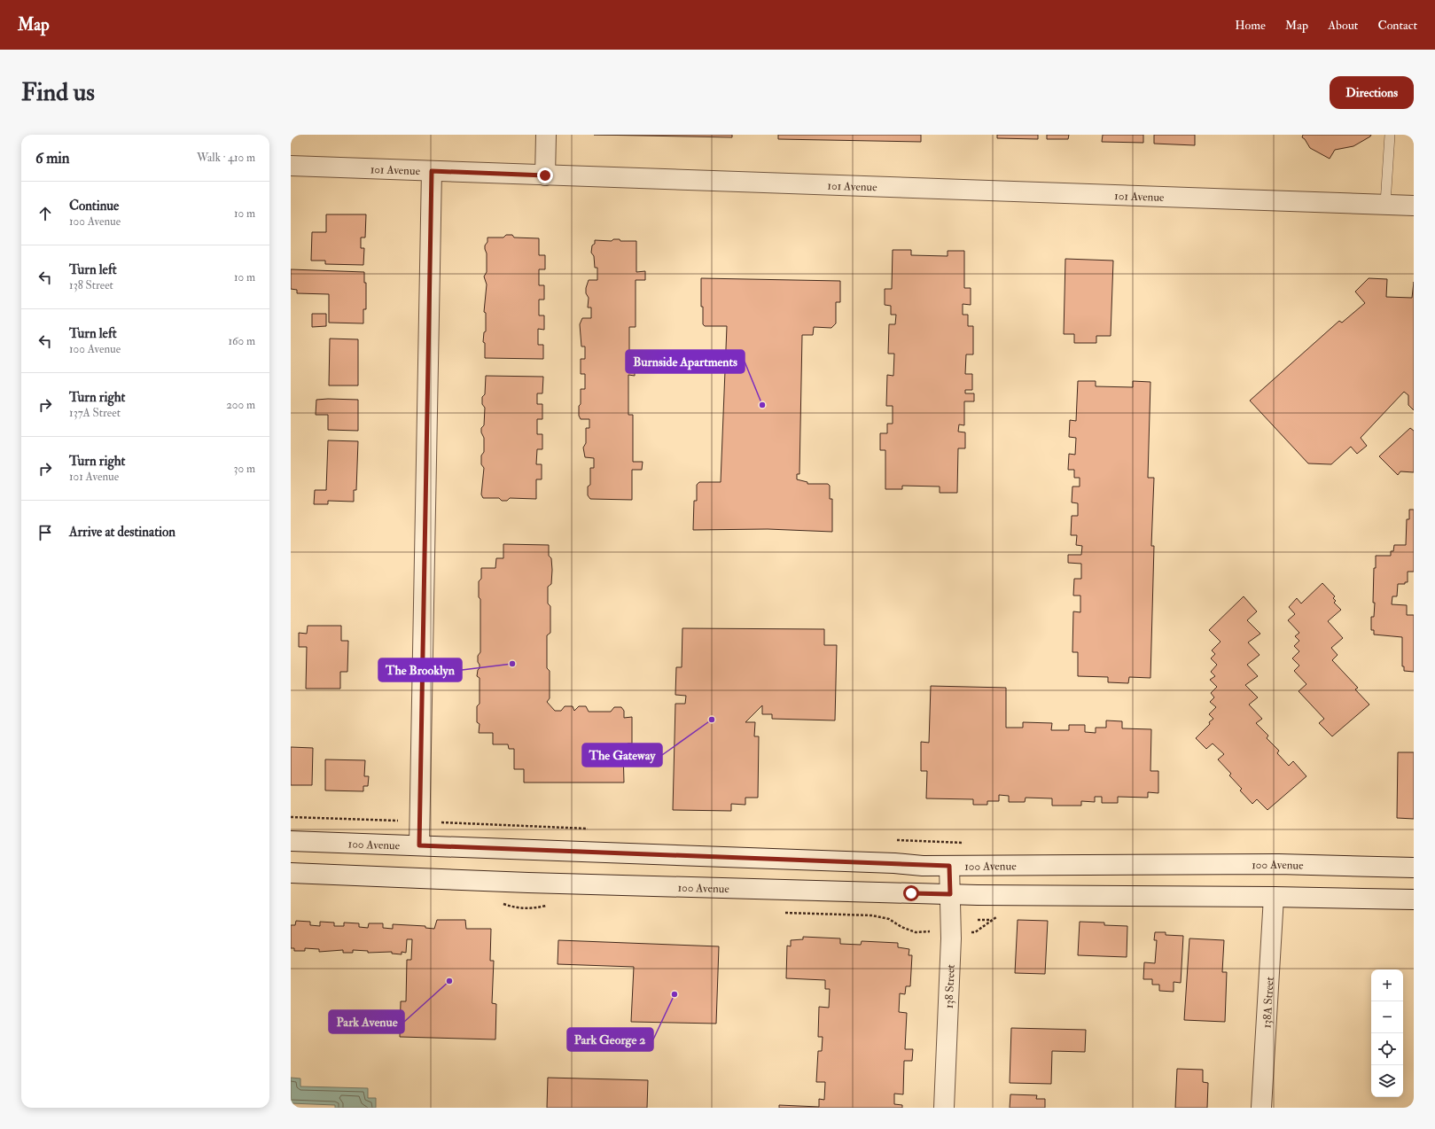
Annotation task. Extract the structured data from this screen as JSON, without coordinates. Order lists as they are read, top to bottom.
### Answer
{
  "streets": {
    "street": [
      "101 Avenue",
      "100 Avenue",
      "138 Street",
      "138A Street"
    ]
  },
  "crossings": [
    ["100 Avenue", "138 Street"],
    ["100 Avenue", "138A Street"]
  ],
  "places": [
    "Burnside Apartments",
    "The Brooklyn",
    "The Gateway",
    "Park Avenue",
    "Park George 2"
  ],
  "page": {
    "header": "Map",
    "nav": [
      "Home",
      "Map",
      "About",
      "Contact"
    ],
    "buttons": "Directions",
    "title": "Find us",
    "heading": ["6 min", "Walk · 410 m"],
    "list": [
      ["Continue", "100 Avenue", "10 m"],
      ["Turn left", "138 Street", "10 m"],
      ["Turn left", "100 Avenue", "160 m"],
      ["Turn right", "137A Street", "200 m"],
      ["Turn right", "101 Avenue", "30 m"],
      "Arrive at destination"
    ],
    "map_buttons": ["+", "−"]
  }
}
